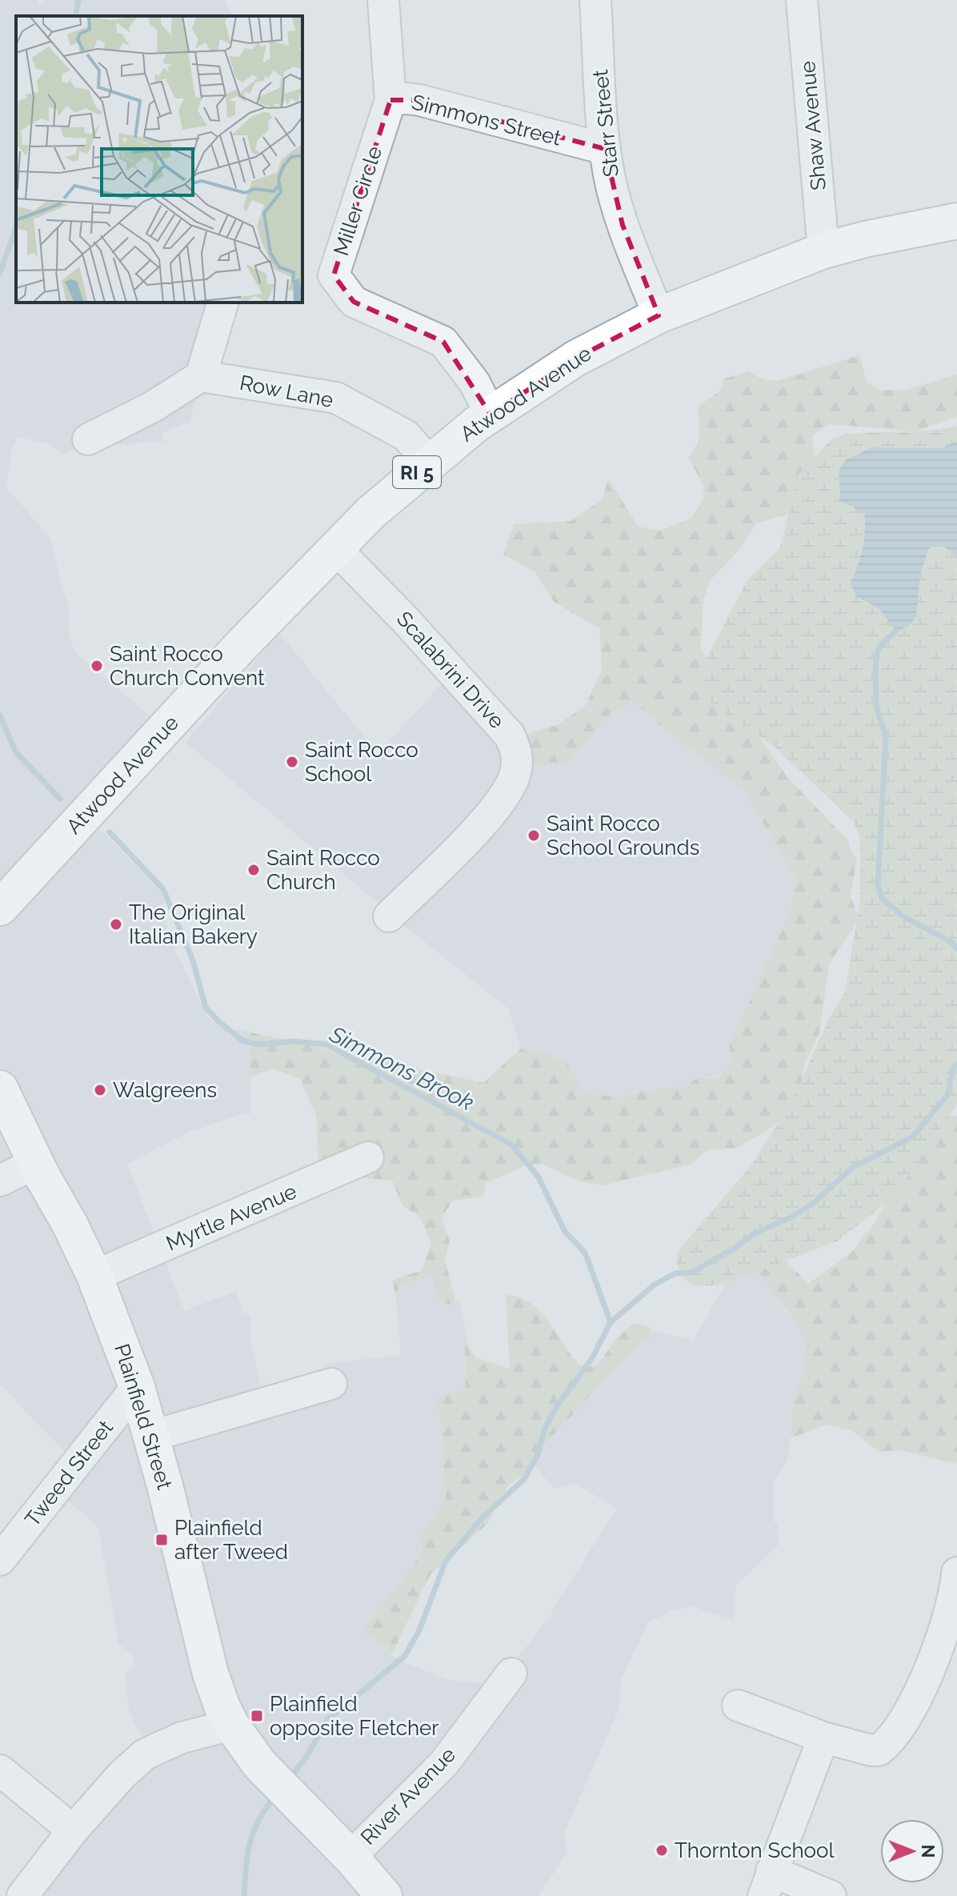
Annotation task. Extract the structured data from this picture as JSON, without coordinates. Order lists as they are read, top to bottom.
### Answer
{
  "streets": {
    "main road": ["Atwood Avenue", "RI 5", "Plainfield Street"],
    "street": [
      "Simmons Street",
      "Starr Street",
      "Shaw Avenue",
      "Miller Circle",
      "Row Lane",
      "Scalabrini Drive",
      "Myrtle Avenue",
      "Tweed Street",
      "River Avenue"
    ]
  },
  "crossings": [
    ["Simmons Street", "Starr Street"],
    ["Simmons Street", "Miller Circle"],
    ["Starr Street", "Atwood Avenue"],
    ["Shaw Avenue", "Atwood Avenue"],
    ["Miller Circle", "Atwood Avenue"],
    ["Row Lane", "Atwood Avenue"],
    ["Atwood Avenue", "Scalabrini Drive"],
    ["Myrtle Avenue", "Plainfield Street"],
    ["Plainfield Street", "Tweed Street"],
    ["Plainfield Street", "River Avenue"]
  ],
  "water": ["Simmons Brook"],
  "places": {
    "other": [
      "Saint Rocco Church Convent",
      "Saint Rocco School",
      "Saint Rocco School Grounds",
      "Saint Rocco Church",
      "The Original Italian Bakery",
      "Walgreens",
      "Thornton School"
    ],
    "transit": ["Plainfield after Tweed", "Plainfield opposite Fletcher"]
  },
  "north": "right"
}
